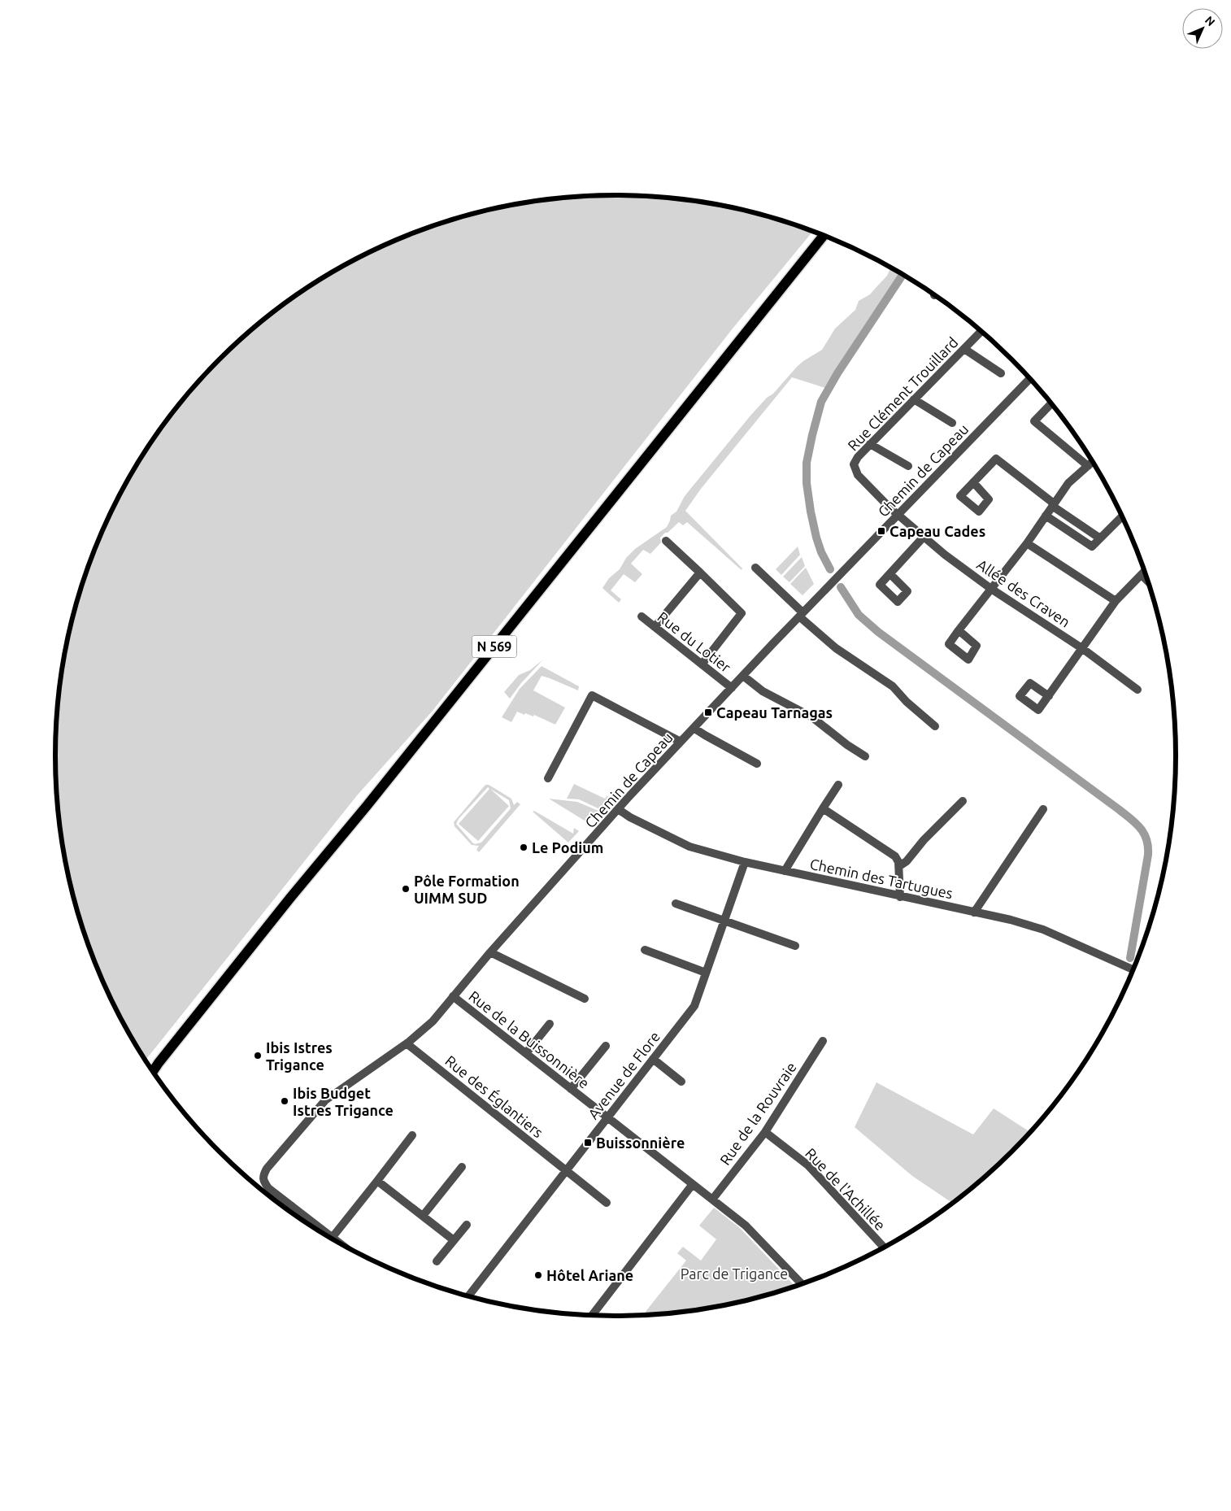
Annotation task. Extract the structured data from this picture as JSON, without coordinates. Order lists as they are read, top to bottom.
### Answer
{
  "streets": {
    "main road": ["N 569"],
    "street": [
      "Rue Clément Trouillard",
      "Chemin de Capeau",
      "Allée des Craven",
      "Rue du Lotier",
      "Chemin des Tartugues",
      "Rue de la Buissonnière",
      "Avenue de Flore",
      "Rue des Églantiers",
      "Rue de la Rouvraie",
      "Rue de l'Achillée"
    ]
  },
  "crossings": [
    ["Rue Clément Trouillard", "Chemin de Capeau"],
    ["Rue Clément Trouillard", "Allée des Craven"],
    ["Chemin de Capeau", "Allée des Craven"],
    ["Chemin de Capeau", "Rue du Lotier"],
    ["Chemin de Capeau", "Chemin des Tartugues"],
    ["Chemin de Capeau", "Rue de la Buissonnière"],
    ["Chemin de Capeau", "Rue des Églantiers"],
    ["Chemin des Tartugues", "Avenue de Flore"],
    ["Rue de la Buissonnière", "Avenue de Flore"],
    ["Rue de la Buissonnière", "Rue de la Rouvraie"],
    ["Avenue de Flore", "Rue des Églantiers"],
    ["Rue de la Rouvraie", "Rue de l'Achillée"]
  ],
  "parks": ["Parc de Trigance"],
  "places": {
    "transit": ["Capeau Cades", "Capeau Tarnagas", "Buissonnière"],
    "other": [
      "Le Podium",
      "Pôle Formation UIMM SUD",
      "Ibis Istres Trigance",
      "Ibis Budget Istres Trigance",
      "Hôtel Ariane"
    ]
  },
  "north": "top right"
}
